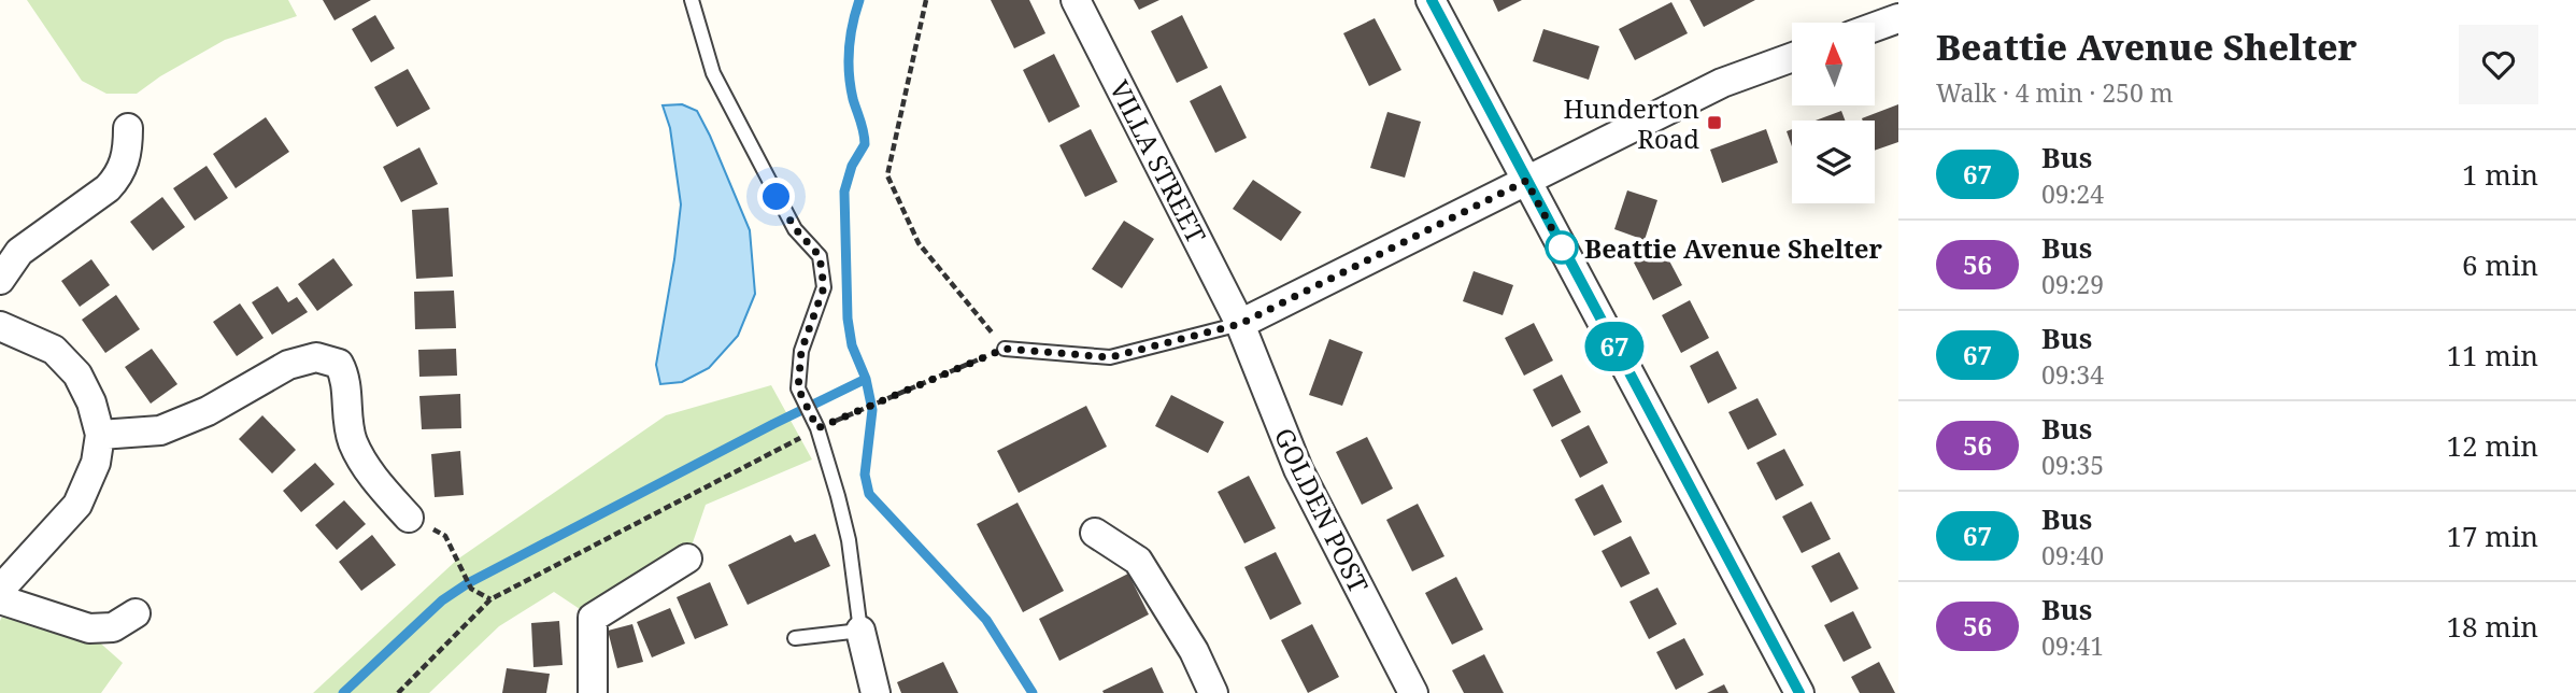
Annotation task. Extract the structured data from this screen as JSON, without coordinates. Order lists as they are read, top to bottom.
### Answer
{
  "streets": {
    "street": ["VILLA STREET", "GOLDEN POST"]
  },
  "crossings": [
    ["VILLA STREET", "GOLDEN POST"]
  ],
  "places": {
    "transit": ["Hunderton Road"],
    "other": ["Beattie Avenue Shelter"]
  },
  "lines": ["bus line 67"],
  "north": "top",
  "page": {
    "on_map": "67",
    "heading": ["Beattie Avenue Shelter", "Walk · 4 min · 250 m"],
    "list": [
      {
        "mark": "67",
        "name": "Bus",
        "note": "09:24",
        "value": "1 min"
      },
      {
        "mark": "56",
        "name": "Bus",
        "note": "09:29",
        "value": "6 min"
      },
      {
        "mark": "67",
        "name": "Bus",
        "note": "09:34",
        "value": "11 min"
      },
      {
        "mark": "56",
        "name": "Bus",
        "note": "09:35",
        "value": "12 min"
      },
      {
        "mark": "67",
        "name": "Bus",
        "note": "09:40",
        "value": "17 min"
      },
      {
        "mark": "56",
        "name": "Bus",
        "note": "09:41",
        "value": "18 min"
      }
    ]
  }
}
